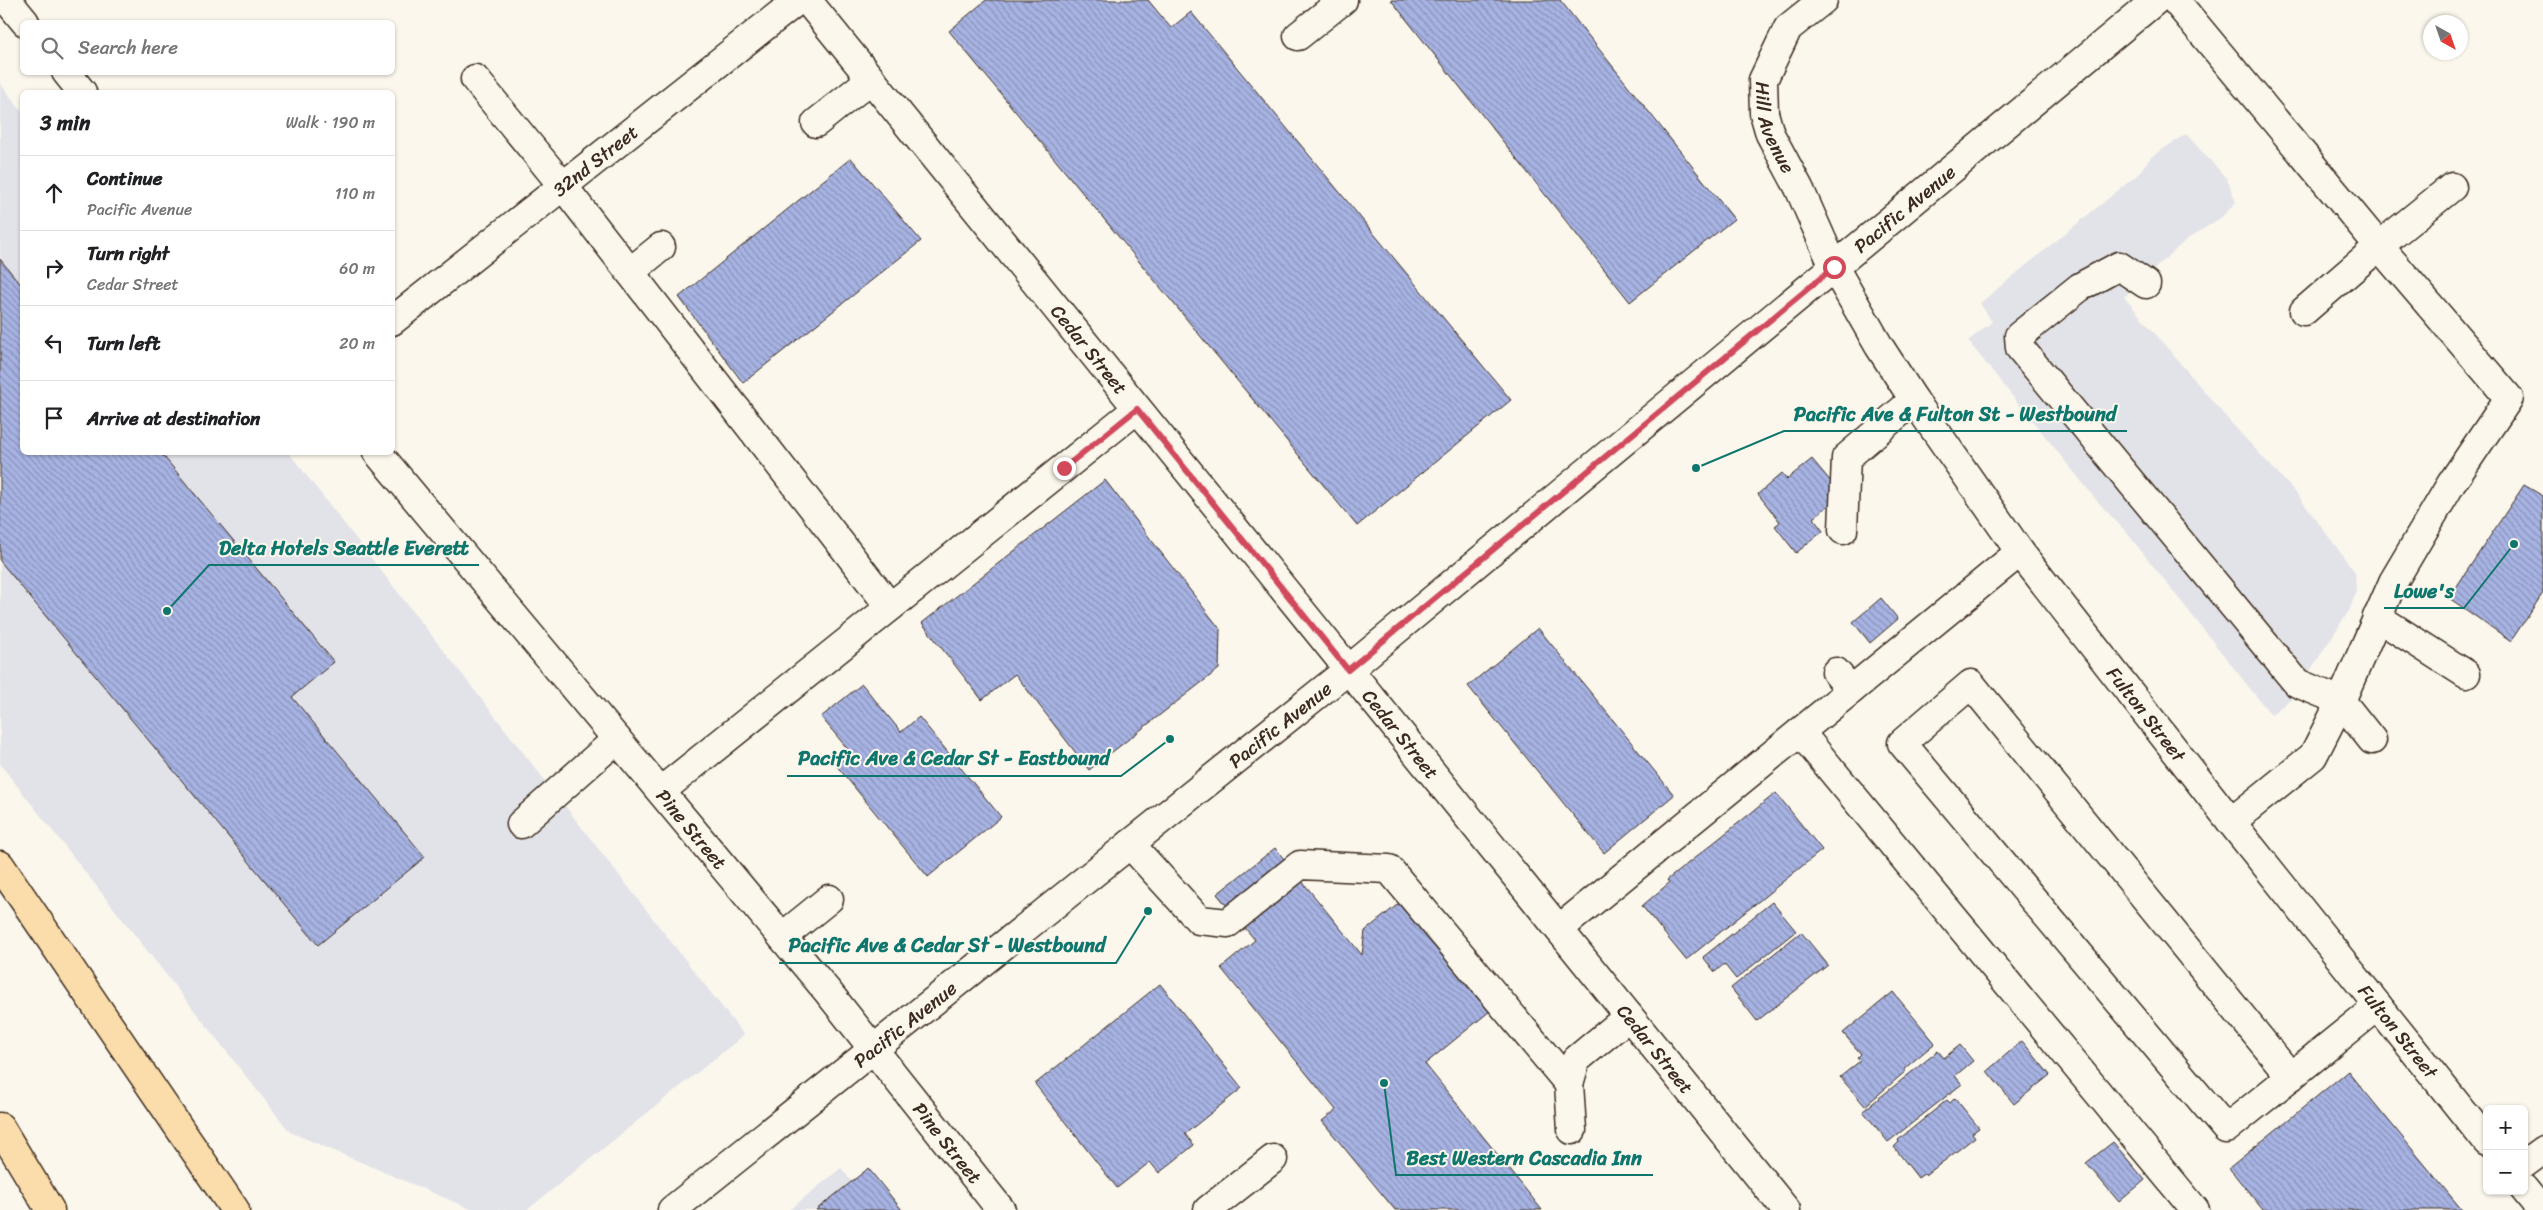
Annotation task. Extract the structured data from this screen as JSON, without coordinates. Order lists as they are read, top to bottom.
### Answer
{
  "streets": {
    "street": [
      "Hill Avenue",
      "32nd Street",
      "Pacific Avenue",
      "Cedar Street",
      "Fulton Street",
      "Pine Street"
    ]
  },
  "crossings": [
    ["Hill Avenue", "Pacific Avenue"],
    ["Hill Avenue", "Fulton Street"],
    ["Pacific Avenue", "Cedar Street"],
    ["Pacific Avenue", "Fulton Street"],
    ["Pacific Avenue", "Pine Street"]
  ],
  "places": [
    "Pacific Ave & Fulton St - Westbound",
    "Lowe's",
    "Delta Hotels Seattle Everett",
    "Pacific Ave & Cedar St - Eastbound",
    "Pacific Ave & Cedar St - Westbound",
    "Best Western Cascadia Inn"
  ],
  "north": "bottom right",
  "page": {
    "search": "Search here",
    "heading": ["3 min", "Walk · 190 m"],
    "list": [
      ["Continue", "Pacific Avenue", "110 m"],
      ["Turn right", "Cedar Street", "60 m"],
      ["Turn left", "20 m"],
      "Arrive at destination"
    ],
    "map_buttons": ["+", "−"]
  }
}
